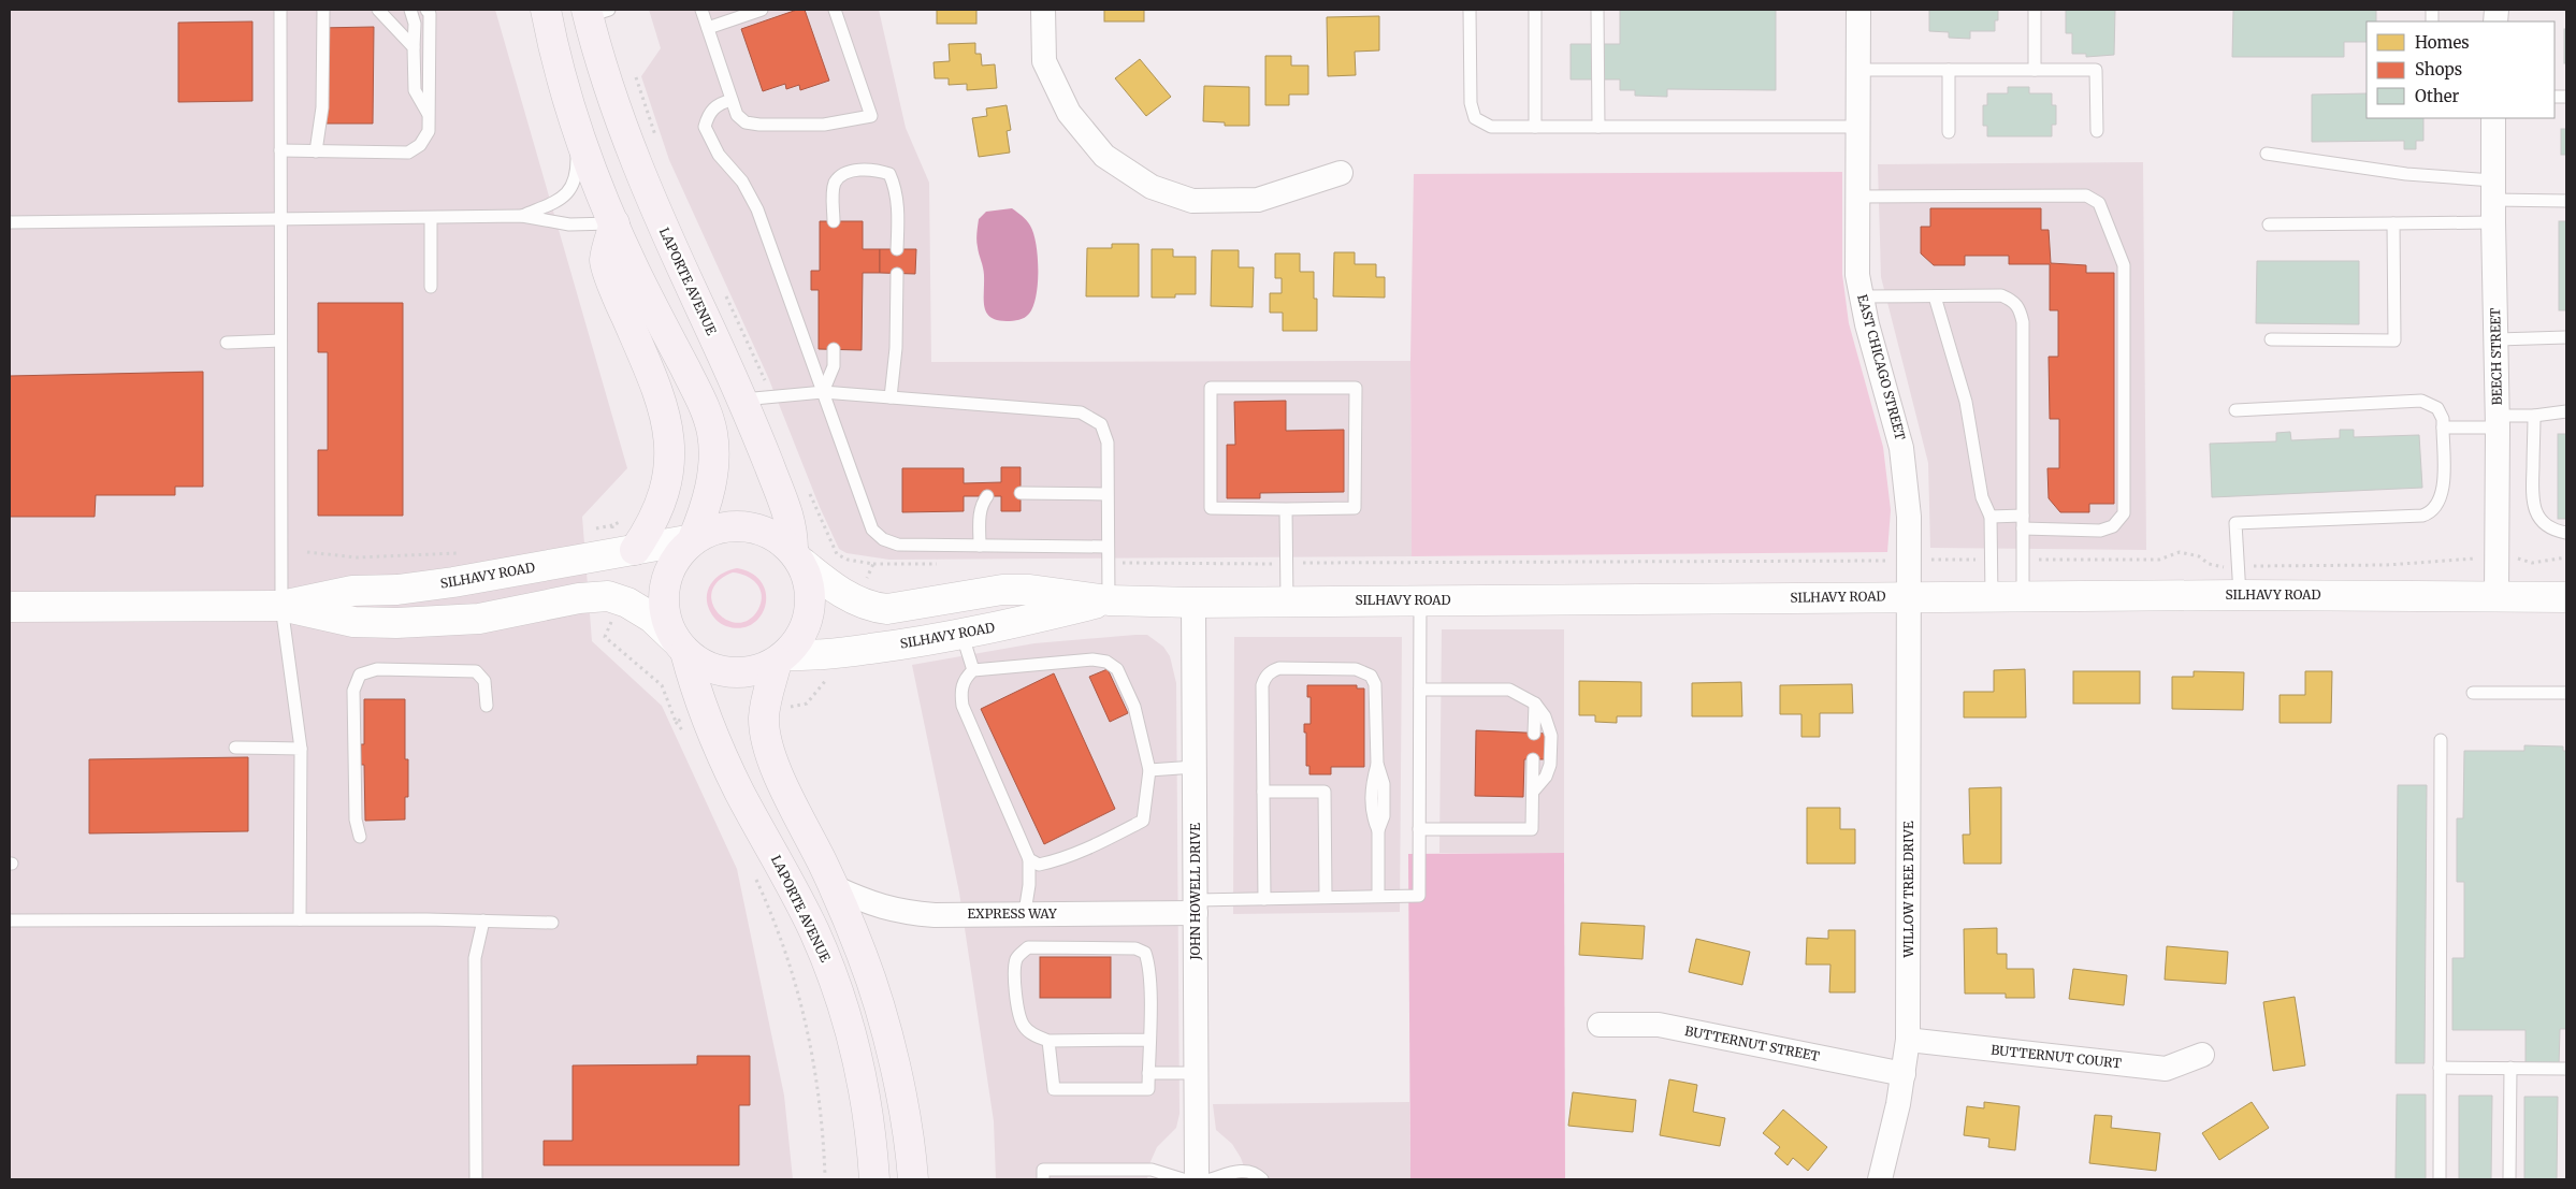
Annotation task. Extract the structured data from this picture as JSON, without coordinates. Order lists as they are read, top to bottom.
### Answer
{
  "streets": {
    "main road": ["LAPORTE AVENUE"],
    "street": [
      "BEECH STREET",
      "EAST CHICAGO STREET",
      "SILHAVY ROAD",
      "WILLOW TREE DRIVE",
      "JOHN HOWELL DRIVE",
      "EXPRESS WAY",
      "BUTTERNUT STREET",
      "BUTTERNUT COURT"
    ]
  },
  "crossings": [
    ["LAPORTE AVENUE", "SILHAVY ROAD"],
    ["BEECH STREET", "SILHAVY ROAD"],
    ["EAST CHICAGO STREET", "SILHAVY ROAD"],
    ["EAST CHICAGO STREET", "WILLOW TREE DRIVE"],
    ["SILHAVY ROAD", "WILLOW TREE DRIVE"],
    ["SILHAVY ROAD", "JOHN HOWELL DRIVE"],
    ["WILLOW TREE DRIVE", "BUTTERNUT STREET"],
    ["WILLOW TREE DRIVE", "BUTTERNUT COURT"],
    ["JOHN HOWELL DRIVE", "EXPRESS WAY"]
  ],
  "legend": ["Homes", "Shops", "Other"]
}
